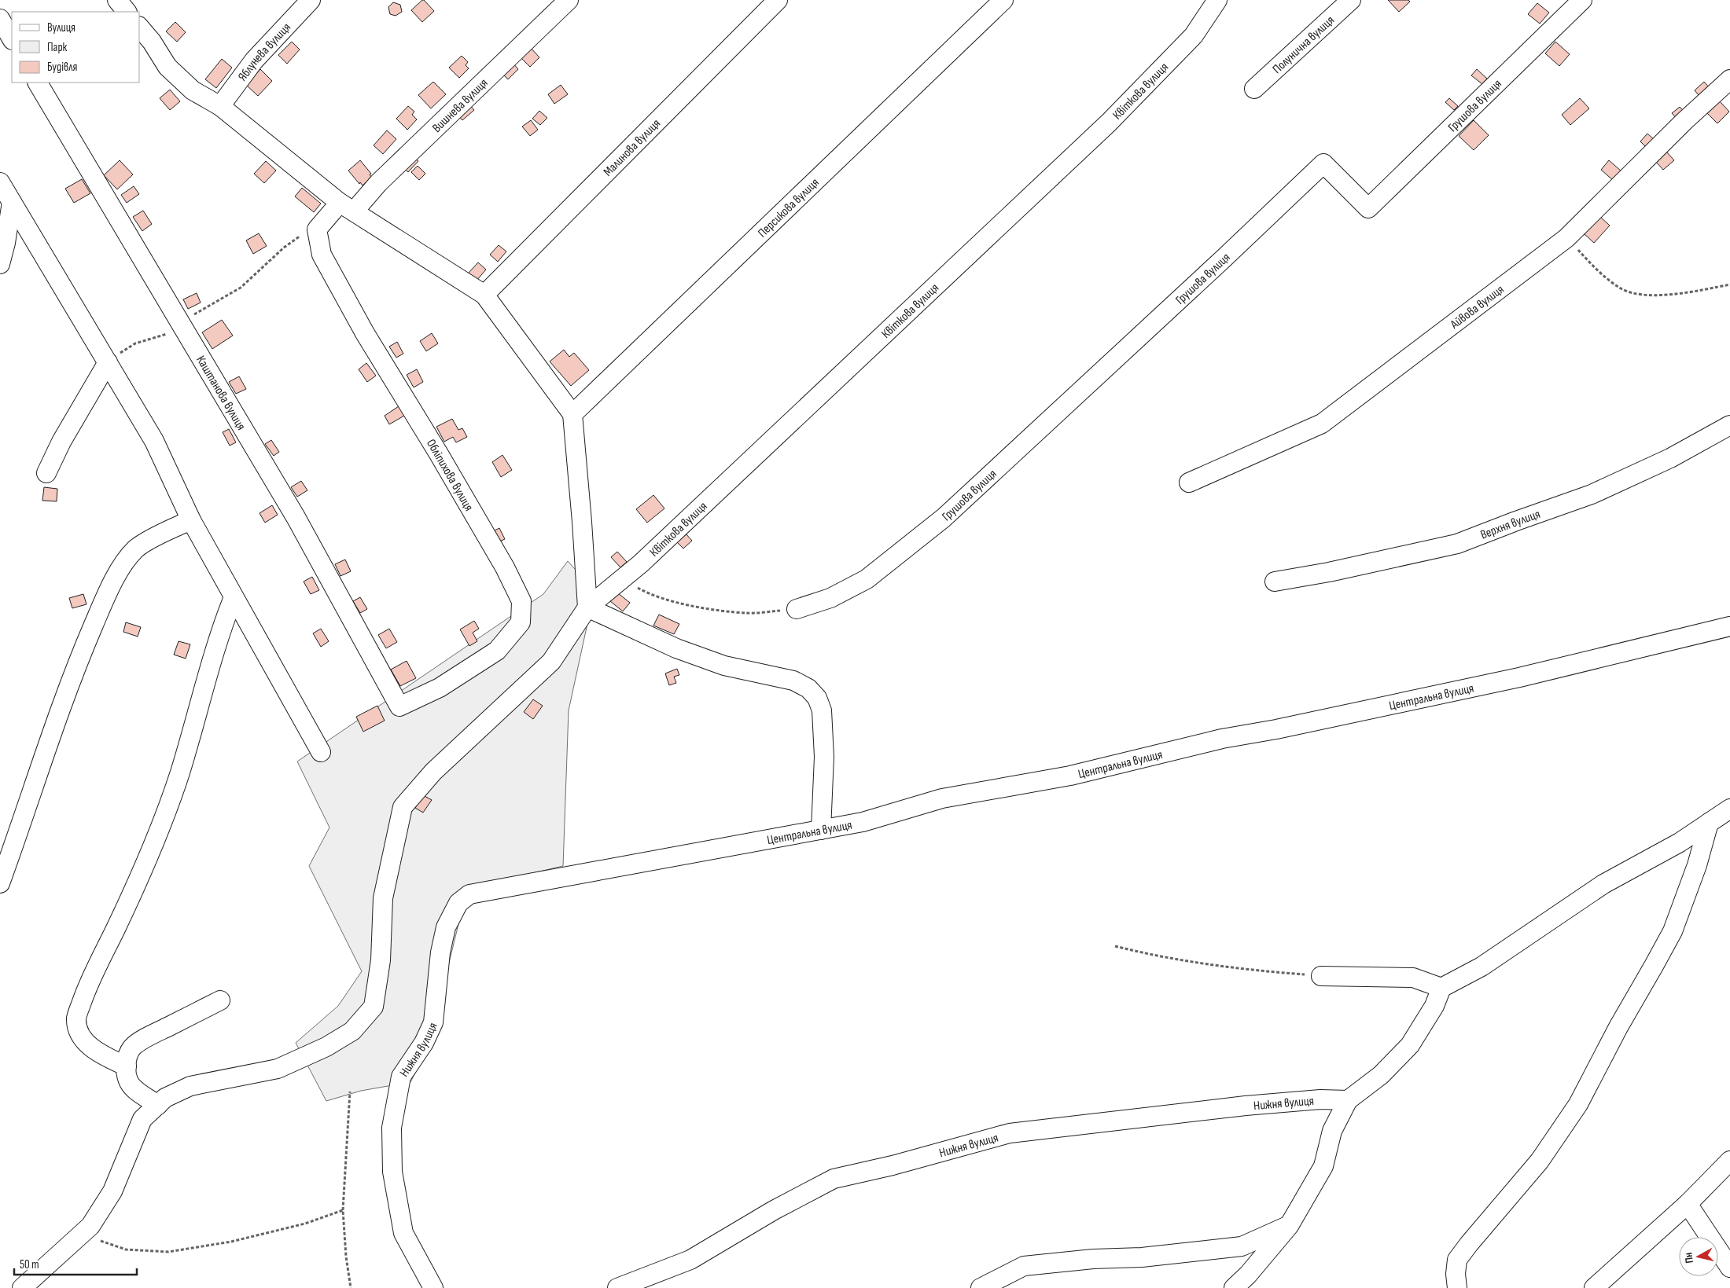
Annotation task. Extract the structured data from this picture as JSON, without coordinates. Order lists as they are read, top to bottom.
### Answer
{
  "streets": {
    "street": [
      "Полунична вулиця",
      "Яблунева вулиця",
      "Квіткова вулиця",
      "Вишнева вулиця",
      "Грушова вулиця",
      "Малинова вулиця",
      "Персикова вулиця",
      "Айвова вулиця",
      "Каштанова вулиця",
      "Обліпихова вулиця",
      "Верхня вулиця",
      "Центральна вулиця",
      "Нижня вулиця"
    ]
  },
  "crossings": [
    ["Каштанова вулиця", "Обліпихова вулиця"],
    ["Центральна вулиця", "Нижня вулиця"]
  ],
  "legend": ["Вулиця", "Парк", "Будівля"],
  "scale_bar": "50 m",
  "north": "left"
}
